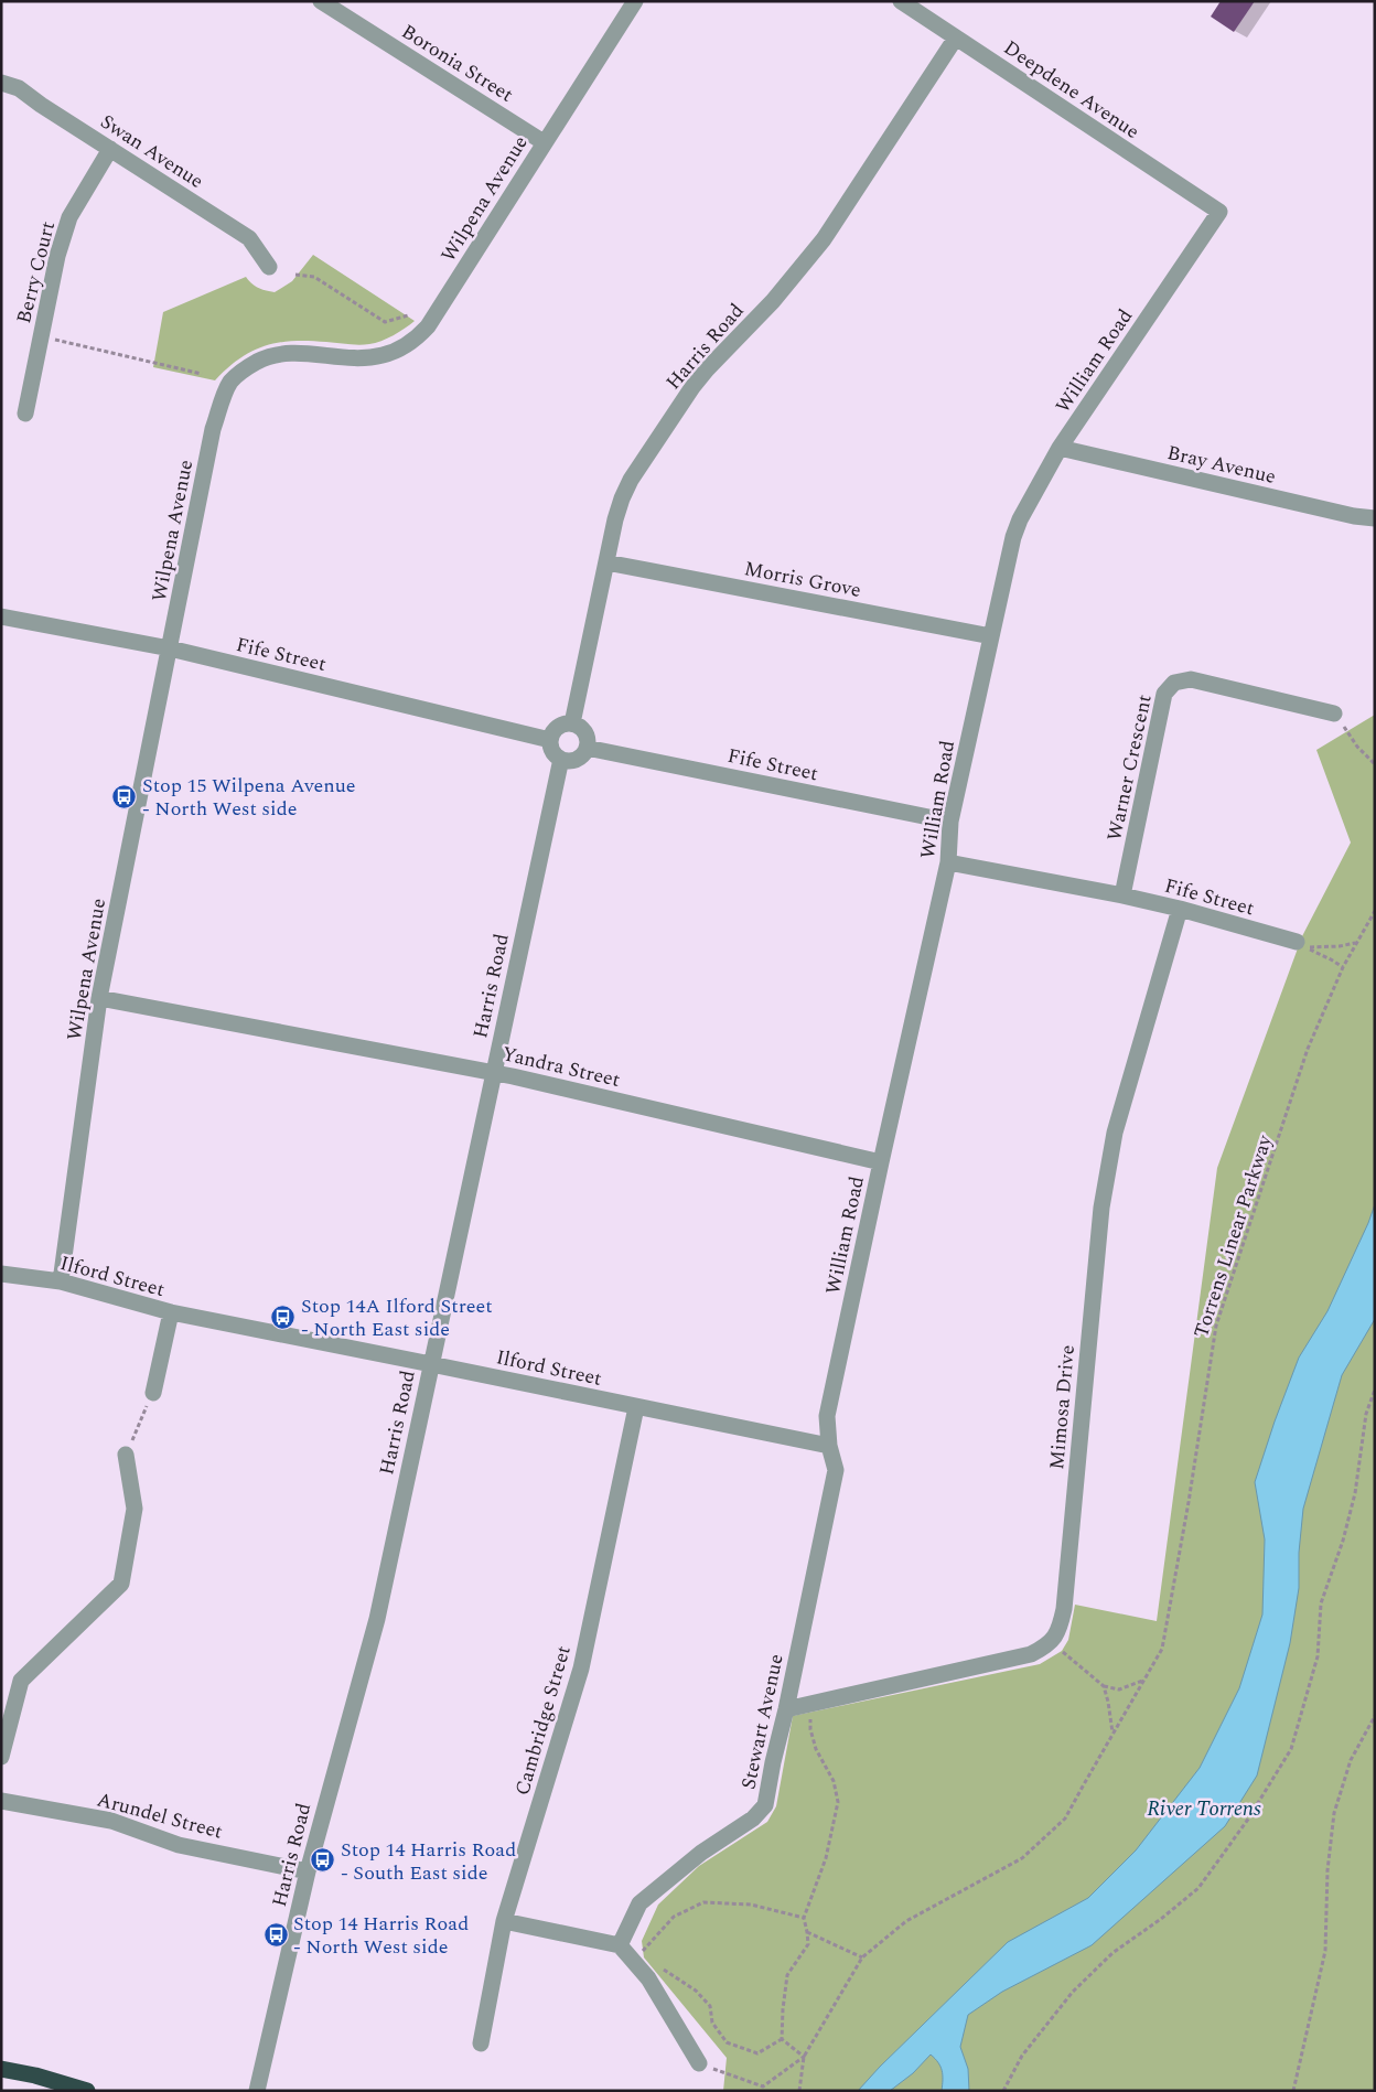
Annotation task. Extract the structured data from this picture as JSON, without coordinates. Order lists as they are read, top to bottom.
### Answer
{
  "streets": {
    "street": [
      "Boronia Street",
      "Deepdene Avenue",
      "Swan Avenue",
      "Wilpena Avenue",
      "Berry Court",
      "Harris Road",
      "William Road",
      "Bray Avenue",
      "Morris Grove",
      "Fife Street",
      "Warner Crescent",
      "Yandra Street",
      "Ilford Street",
      "Mimosa Drive",
      "Cambridge Street",
      "Stewart Avenue",
      "Arundel Street"
    ],
    "path": ["Torrens Linear Parkway"]
  },
  "crossings": [
    ["Boronia Street", "Wilpena Avenue"],
    ["Deepdene Avenue", "Harris Road"],
    ["Deepdene Avenue", "William Road"],
    ["Swan Avenue", "Berry Court"],
    ["Wilpena Avenue", "Fife Street"],
    ["Wilpena Avenue", "Yandra Street"],
    ["Wilpena Avenue", "Ilford Street"],
    ["Harris Road", "Morris Grove"],
    ["Harris Road", "Fife Street"],
    ["Harris Road", "Yandra Street"],
    ["Harris Road", "Ilford Street"],
    ["Harris Road", "Arundel Street"],
    ["William Road", "Bray Avenue"],
    ["William Road", "Morris Grove"],
    ["William Road", "Fife Street"],
    ["William Road", "Yandra Street"],
    ["William Road", "Ilford Street"],
    ["William Road", "Stewart Avenue"],
    ["Fife Street", "Warner Crescent"],
    ["Fife Street", "Mimosa Drive"],
    ["Ilford Street", "Cambridge Street"],
    ["Ilford Street", "Stewart Avenue"]
  ],
  "water": ["River Torrens"],
  "places": {
    "bus stop": [
      "Stop 15 Wilpena Avenue - North West side",
      "Stop 14A Ilford Street - North East side",
      "Stop 14 Harris Road - South East side",
      "Stop 14 Harris Road - North West side"
    ]
  }
}
